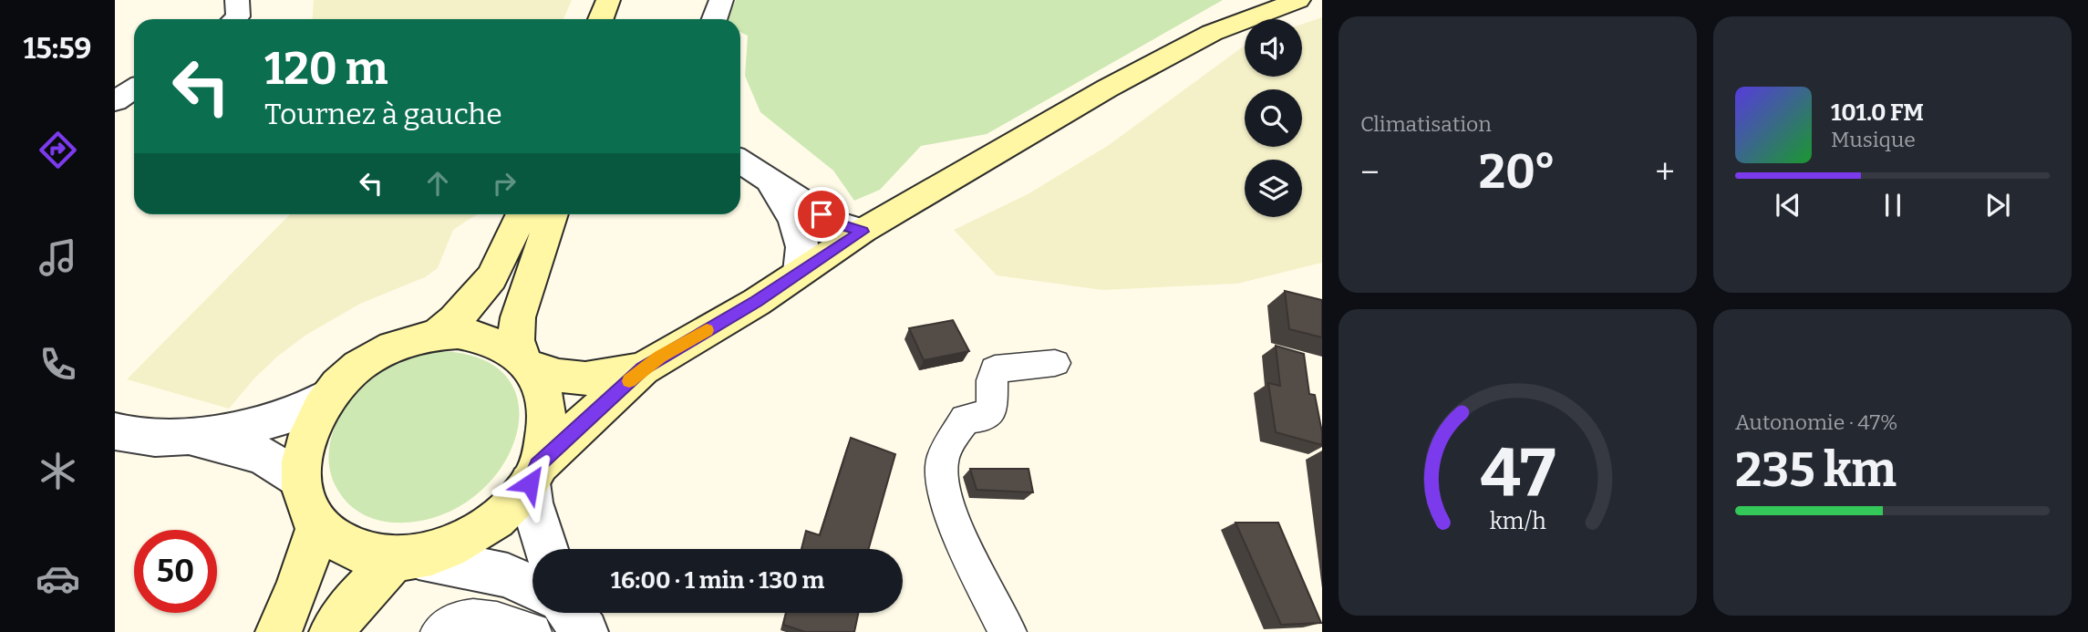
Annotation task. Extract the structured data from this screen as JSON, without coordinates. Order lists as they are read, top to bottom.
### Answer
{
  "page": {
    "tabs": "15:59",
    "tile": [
      "Climatisation",
      ["Autonomie · 47%", "235 km"]
    ],
    "turn": ["120 m", "Tournez à gauche"],
    "song": ["101.0 FM", "Musique"],
    "heat": ["−", "20°", "+"],
    "limit": "50",
    "trip": "16:00 · 1 min · 130 m",
    "gauge": ["47", "km/h"]
  }
}
